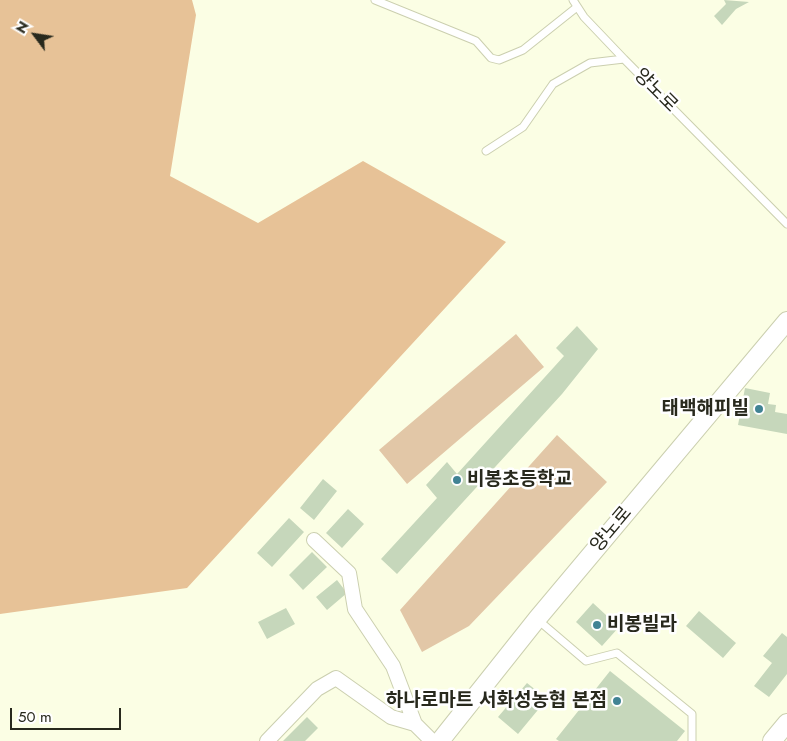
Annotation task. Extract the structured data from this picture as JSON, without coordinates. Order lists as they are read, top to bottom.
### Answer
{
  "streets": {
    "street": ["양노로"]
  },
  "places": [
    "태백해피빌",
    "비봉초등학교",
    "비봉빌라",
    "하나로마트 서화성농협 본점"
  ],
  "scale_bar": "50 m",
  "north": "top left"
}
